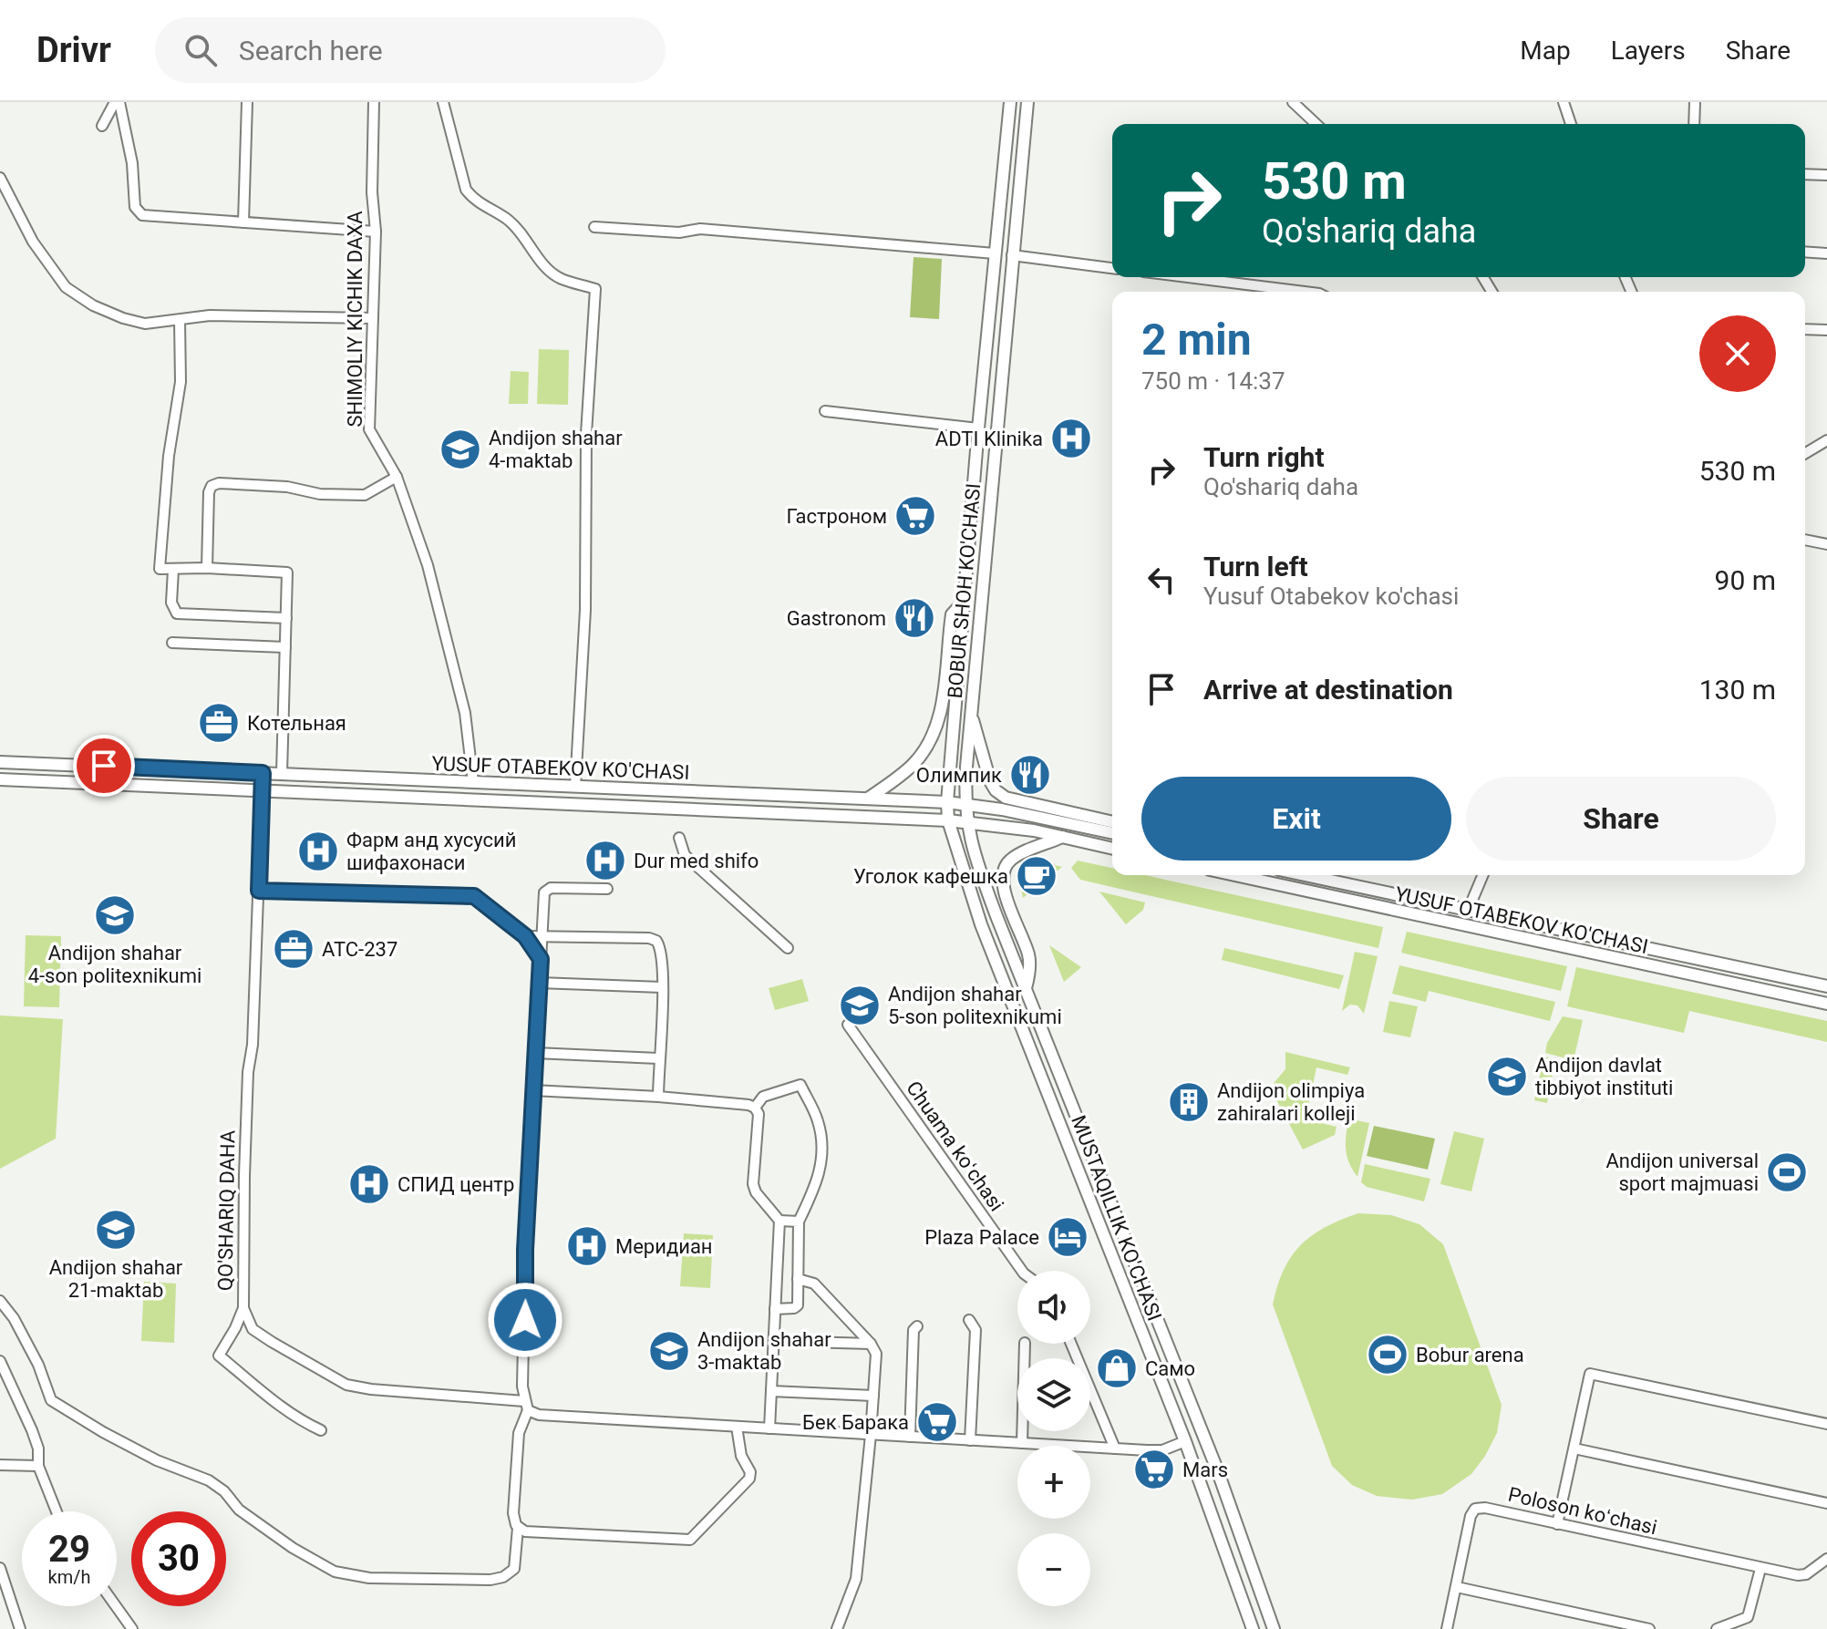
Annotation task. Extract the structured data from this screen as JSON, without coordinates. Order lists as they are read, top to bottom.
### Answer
{
  "streets": {
    "main road": ["BOBUR SHOH KO'CHASI", "YUSUF OTABEKOV KO'CHASI", "MUSTAQILLIK KO'CHASI"],
    "street": [
      "SHIMOLIY KICHIK DAXA",
      "Chuama koʻchasi",
      "QO'SHARIQ DAHA",
      "Poloson koʻchasi"
    ]
  },
  "crossings": [
    ["SHIMOLIY KICHIK DAXA", "YUSUF OTABEKOV KO'CHASI"],
    ["BOBUR SHOH KO'CHASI", "YUSUF OTABEKOV KO'CHASI"],
    ["BOBUR SHOH KO'CHASI", "MUSTAQILLIK KO'CHASI"],
    ["YUSUF OTABEKOV KO'CHASI", "QO'SHARIQ DAHA"],
    ["YUSUF OTABEKOV KO'CHASI", "MUSTAQILLIK KO'CHASI"],
    ["QO'SHARIQ DAHA", "MUSTAQILLIK KO'CHASI"]
  ],
  "places": {
    "hospital": [
      "ADTI Klinika",
      "Фарм анд хусусий шифахонаси",
      "Dur med shifo",
      "СПИД центр",
      "Меридиан"
    ],
    "school or university": [
      "Andijon shahar 4-maktab",
      "Andijon shahar 4-son politexnikumi",
      "Andijon shahar 5-son politexnikumi",
      "Andijon davlat tibbiyot instituti",
      "Andijon shahar 21-maktab",
      "Andijon shahar 3-maktab"
    ],
    "supermarket": ["Гастроном", "Бек Барака", "Mars"],
    "restaurant": ["Gastronom", "Олимпик"],
    "office": ["Котельная", "АТС-237"],
    "cafe": ["Уголок кафешка"],
    "building": ["Andijon olimpiya zahiralari kolleji"],
    "sports": ["Andijon universal sport majmuasi", "Bobur arena"],
    "hotel": ["Plaza Palace"],
    "shop": ["Само"]
  },
  "page": {
    "header": "Drivr",
    "search": "Search here",
    "nav": ["Map", "Layers", "Share"],
    "turn": ["530 m", "Qo'shariq daha"],
    "heading": ["2 min", "750 m · 14:37"],
    "list": [
      {
        "name": "Turn right",
        "note": "Qo'shariq daha",
        "value": "530 m"
      },
      {
        "name": "Turn left",
        "note": "Yusuf Otabekov ko'chasi",
        "value": "90 m"
      },
      {
        "name": "Arrive at destination",
        "value": "130 m"
      }
    ],
    "buttons": ["Exit", "Share"],
    "map_buttons": ["+", "−"],
    "speed": "29 km/h",
    "limit": "30"
  }
}
